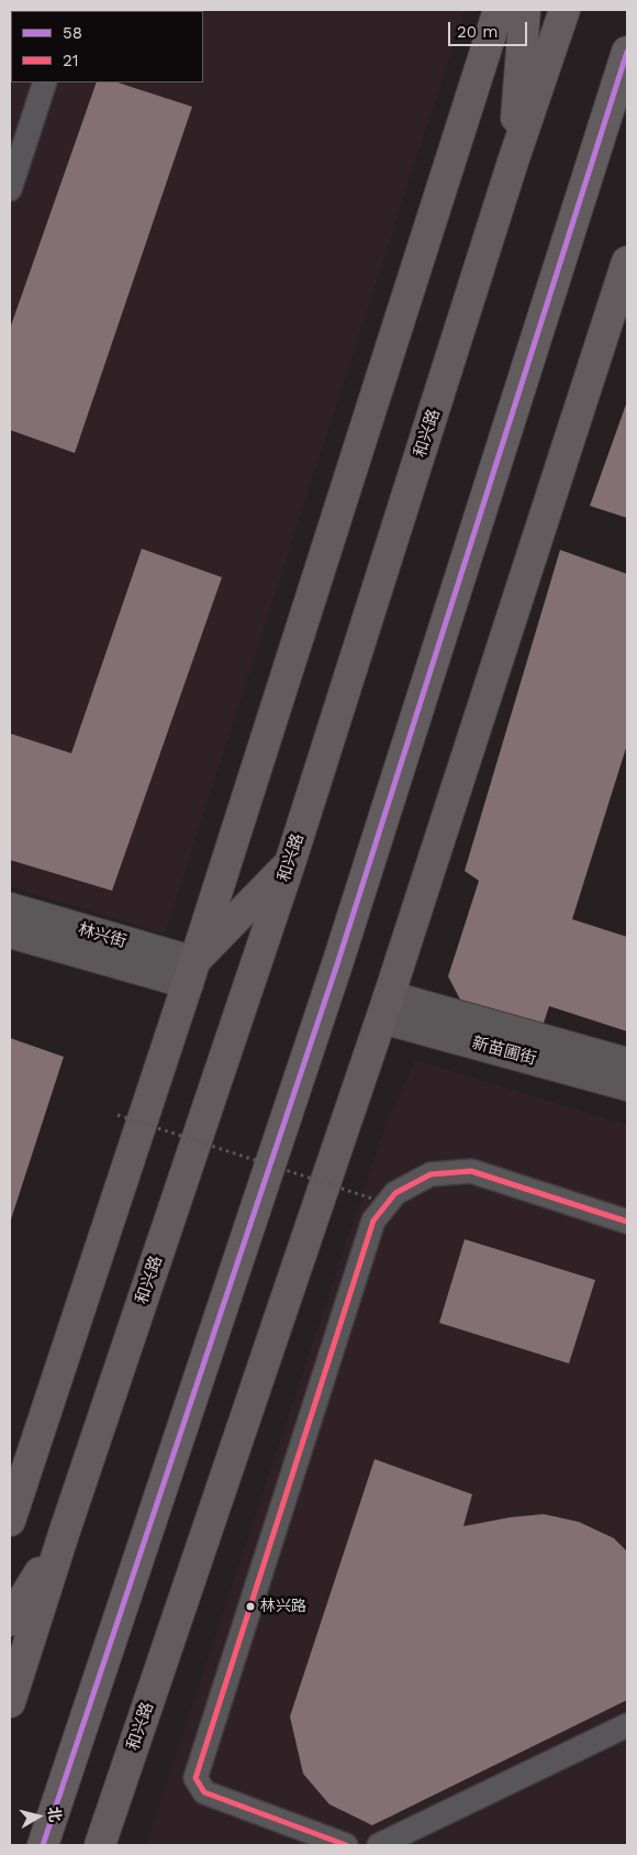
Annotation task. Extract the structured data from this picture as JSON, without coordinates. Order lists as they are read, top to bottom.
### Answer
{
  "streets": {
    "highway": ["和兴路"],
    "main road": ["林兴街", "新苗圃街"]
  },
  "crossings": [
    ["和兴路", "新苗圃街"]
  ],
  "places": ["林兴路"],
  "lines": ["transit line 58", "transit line 21"],
  "legend": ["58", "21"],
  "scale_bar": "20 m",
  "north": "right"
}
